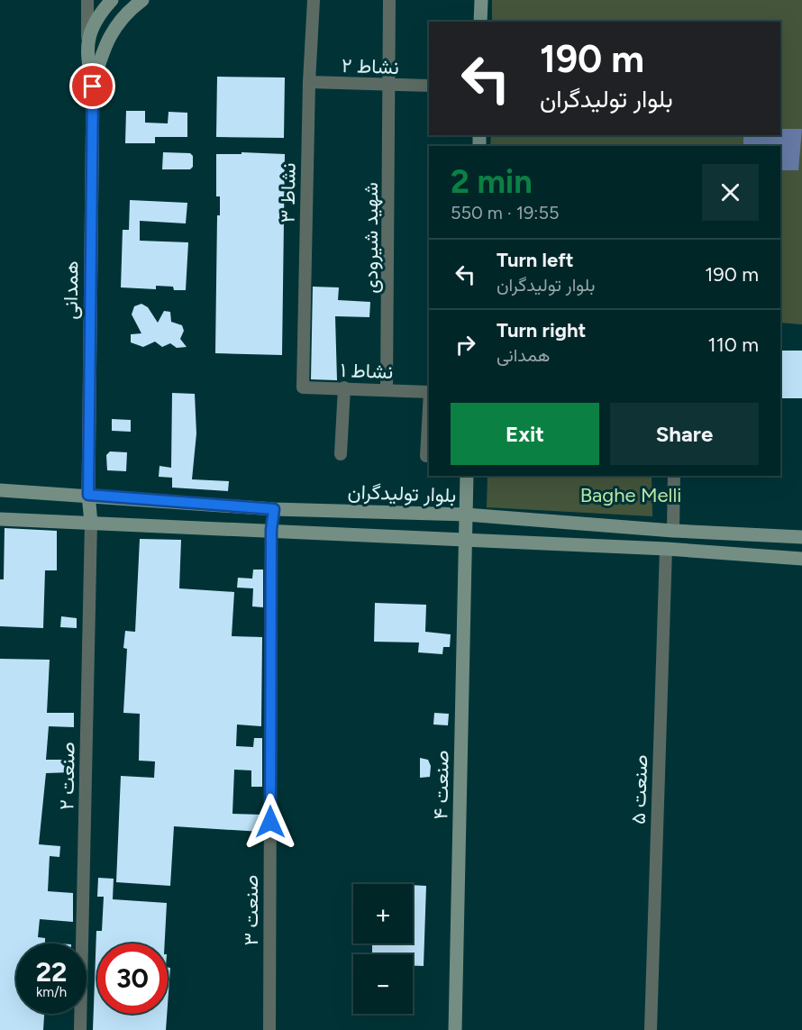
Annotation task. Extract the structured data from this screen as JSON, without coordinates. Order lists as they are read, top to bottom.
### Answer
{
  "streets": {
    "main road": ["همدانی", "بلوار تولیدگران", "صنعت ۴"],
    "street": [
      "نشاط ۲",
      "نشاط ۳",
      "شهید شیرودی",
      "نشاط ۱",
      "صنعت ۲",
      "صنعت ۵",
      "صنعت ۳"
    ]
  },
  "crossings": [
    ["نشاط ۲", "نشاط ۳"],
    ["نشاط ۲", "شهید شیرودی"],
    ["نشاط ۳", "نشاط ۱"],
    ["شهید شیرودی", "نشاط ۱"],
    ["همدانی", "بلوار تولیدگران"],
    ["همدانی", "صنعت ۲"],
    ["بلوار تولیدگران", "صنعت ۴"]
  ],
  "parks": ["Baghe Melli"],
  "page": {
    "turn": ["190 m", "بلوار تولیدگران"],
    "heading": ["2 min", "550 m · 19:55"],
    "list": [
      {
        "name": "Turn left",
        "note": "بلوار تولیدگران",
        "value": "190 m"
      },
      {
        "name": "Turn right",
        "note": "همدانی",
        "value": "110 m"
      }
    ],
    "buttons": ["Exit", "Share"],
    "map_buttons": ["+", "−"],
    "speed": "22 km/h",
    "limit": "30"
  }
}
